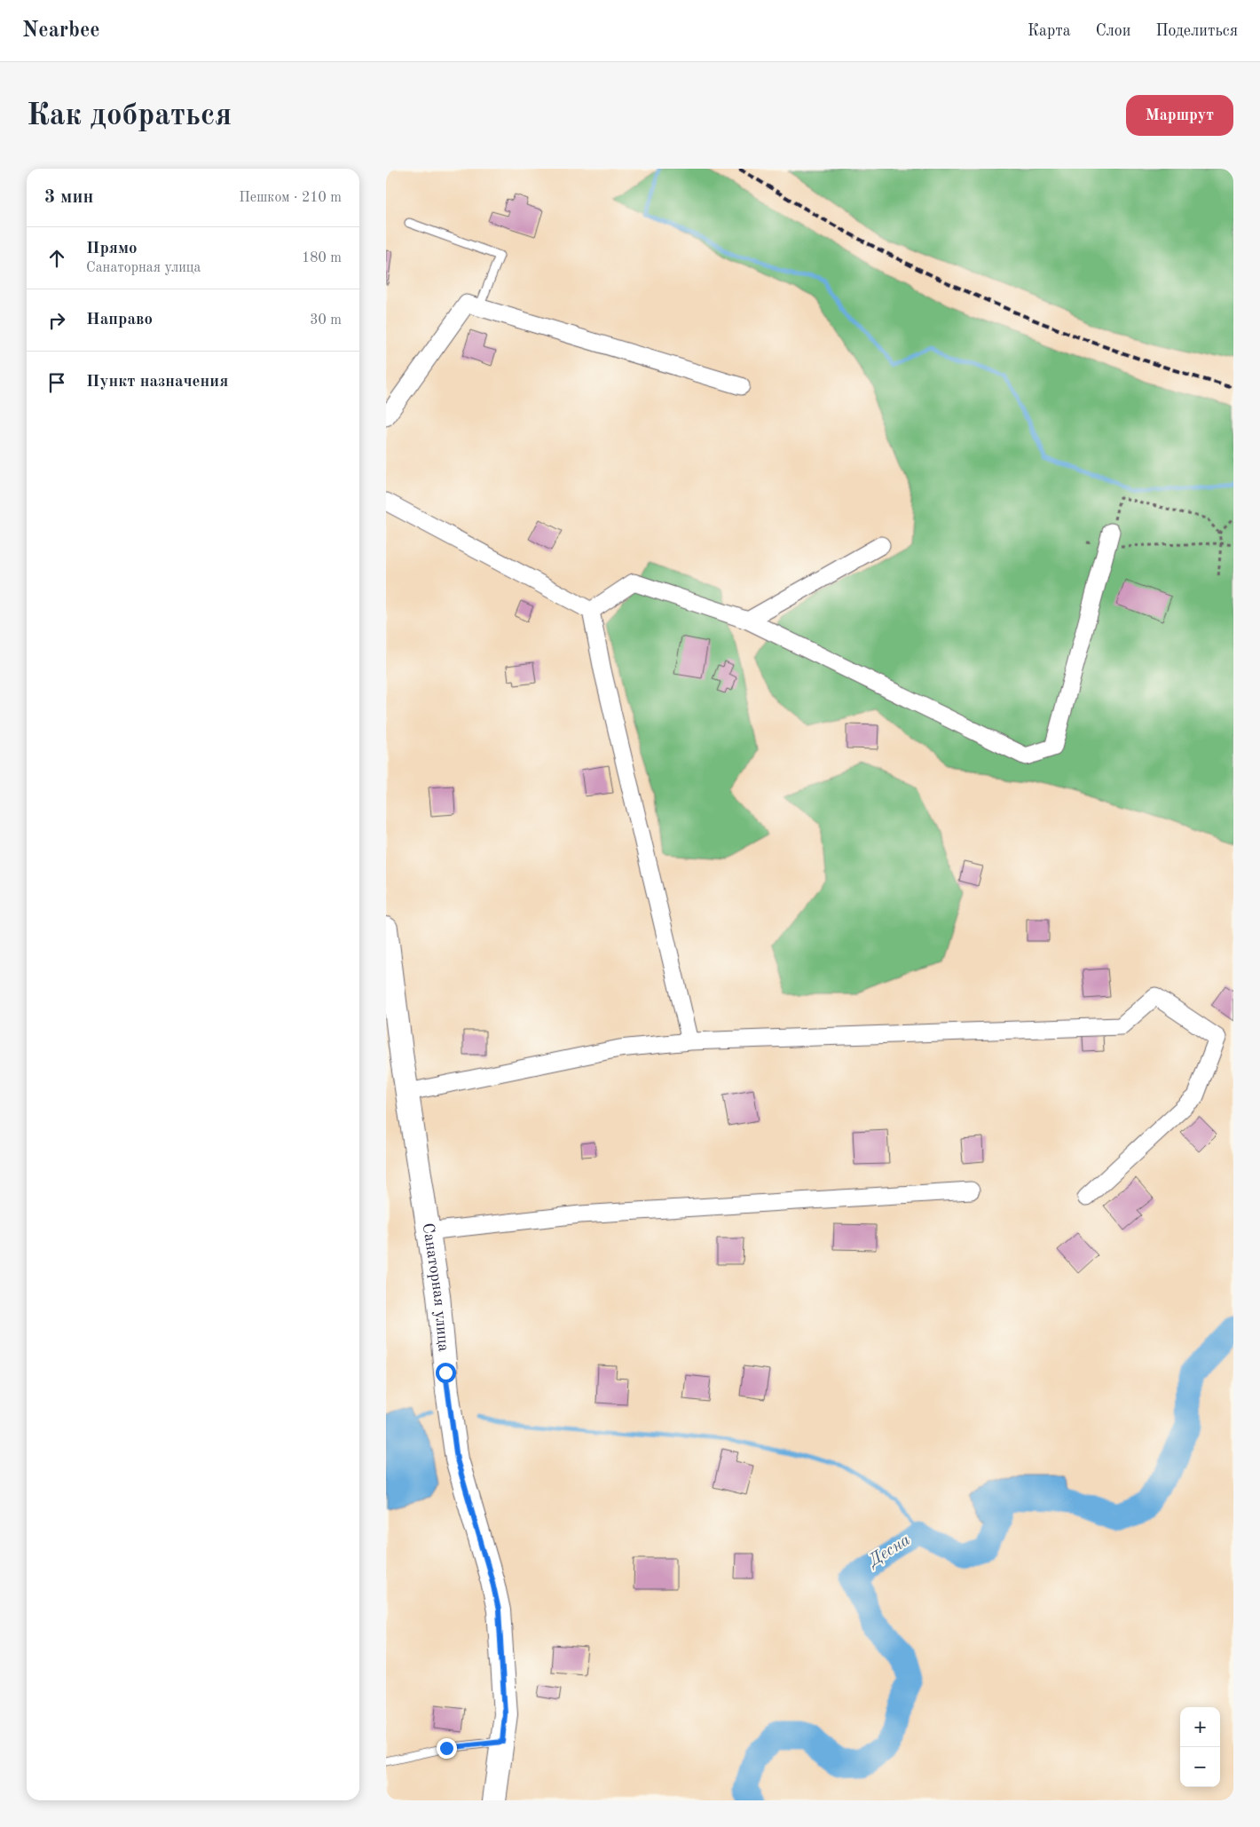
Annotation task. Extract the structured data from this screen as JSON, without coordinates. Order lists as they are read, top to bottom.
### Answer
{
  "streets": {
    "street": ["Санаторная улица"]
  },
  "water": ["Десна"],
  "page": {
    "header": "Nearbee",
    "nav": ["Карта", "Слои", "Поделиться"],
    "buttons": "Маршрут",
    "title": "Как добраться",
    "heading": ["3 мин", "Пешком · 210 m"],
    "list": [
      ["Прямо", "Санаторная улица", "180 m"],
      ["Направо", "30 m"],
      "Пункт назначения"
    ],
    "map_buttons": ["+", "−"]
  }
}
